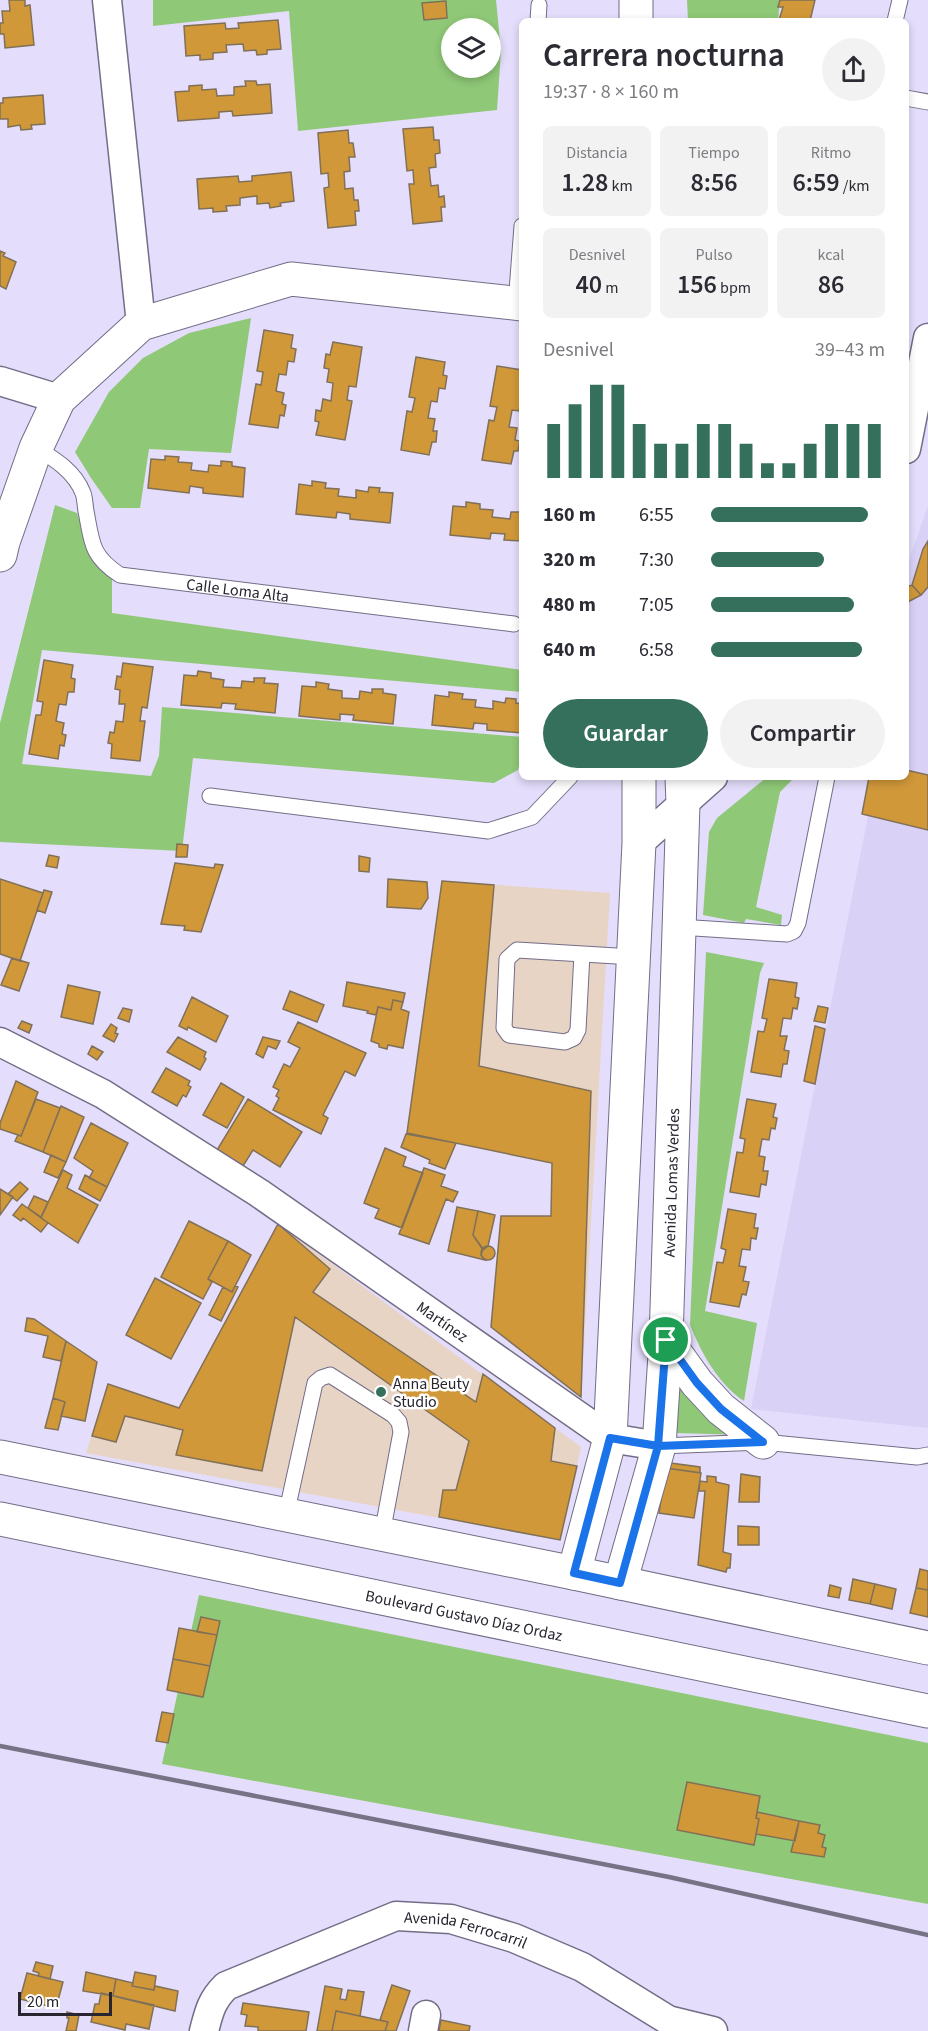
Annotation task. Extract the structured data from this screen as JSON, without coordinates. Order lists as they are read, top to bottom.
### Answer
{
  "streets": {
    "street": [
      "Avenida Lomas Verdes",
      "Martínez",
      "Boulevard Gustavo Díaz Ordaz",
      "Avenida Ferrocarril"
    ],
    "lane": ["Calle Loma Alta"]
  },
  "crossings": [
    ["Avenida Lomas Verdes", "Martínez"]
  ],
  "places": ["Anna Beuty Studio"],
  "scale_bar": "20 m",
  "page": {
    "heading": ["Carrera nocturna", "19:37 · 8 × 160 m"],
    "stats": [
      ["Distancia", "1.28 km"],
      ["Tiempo", "8:56"],
      ["Ritmo", "6:59 /km"],
      ["Desnivel", "40 m"],
      ["Pulso", "156 bpm"],
      ["kcal", "86"]
    ],
    "chart": ["Desnivel", "39–43 m"],
    "list": [
      {
        "name": "160 m",
        "note": "6:55"
      },
      {
        "name": "320 m",
        "note": "7:30"
      },
      {
        "name": "480 m",
        "note": "7:05"
      },
      {
        "name": "640 m",
        "note": "6:58"
      }
    ],
    "buttons": ["Guardar", "Compartir"],
    "scale": "20 m"
  }
}
